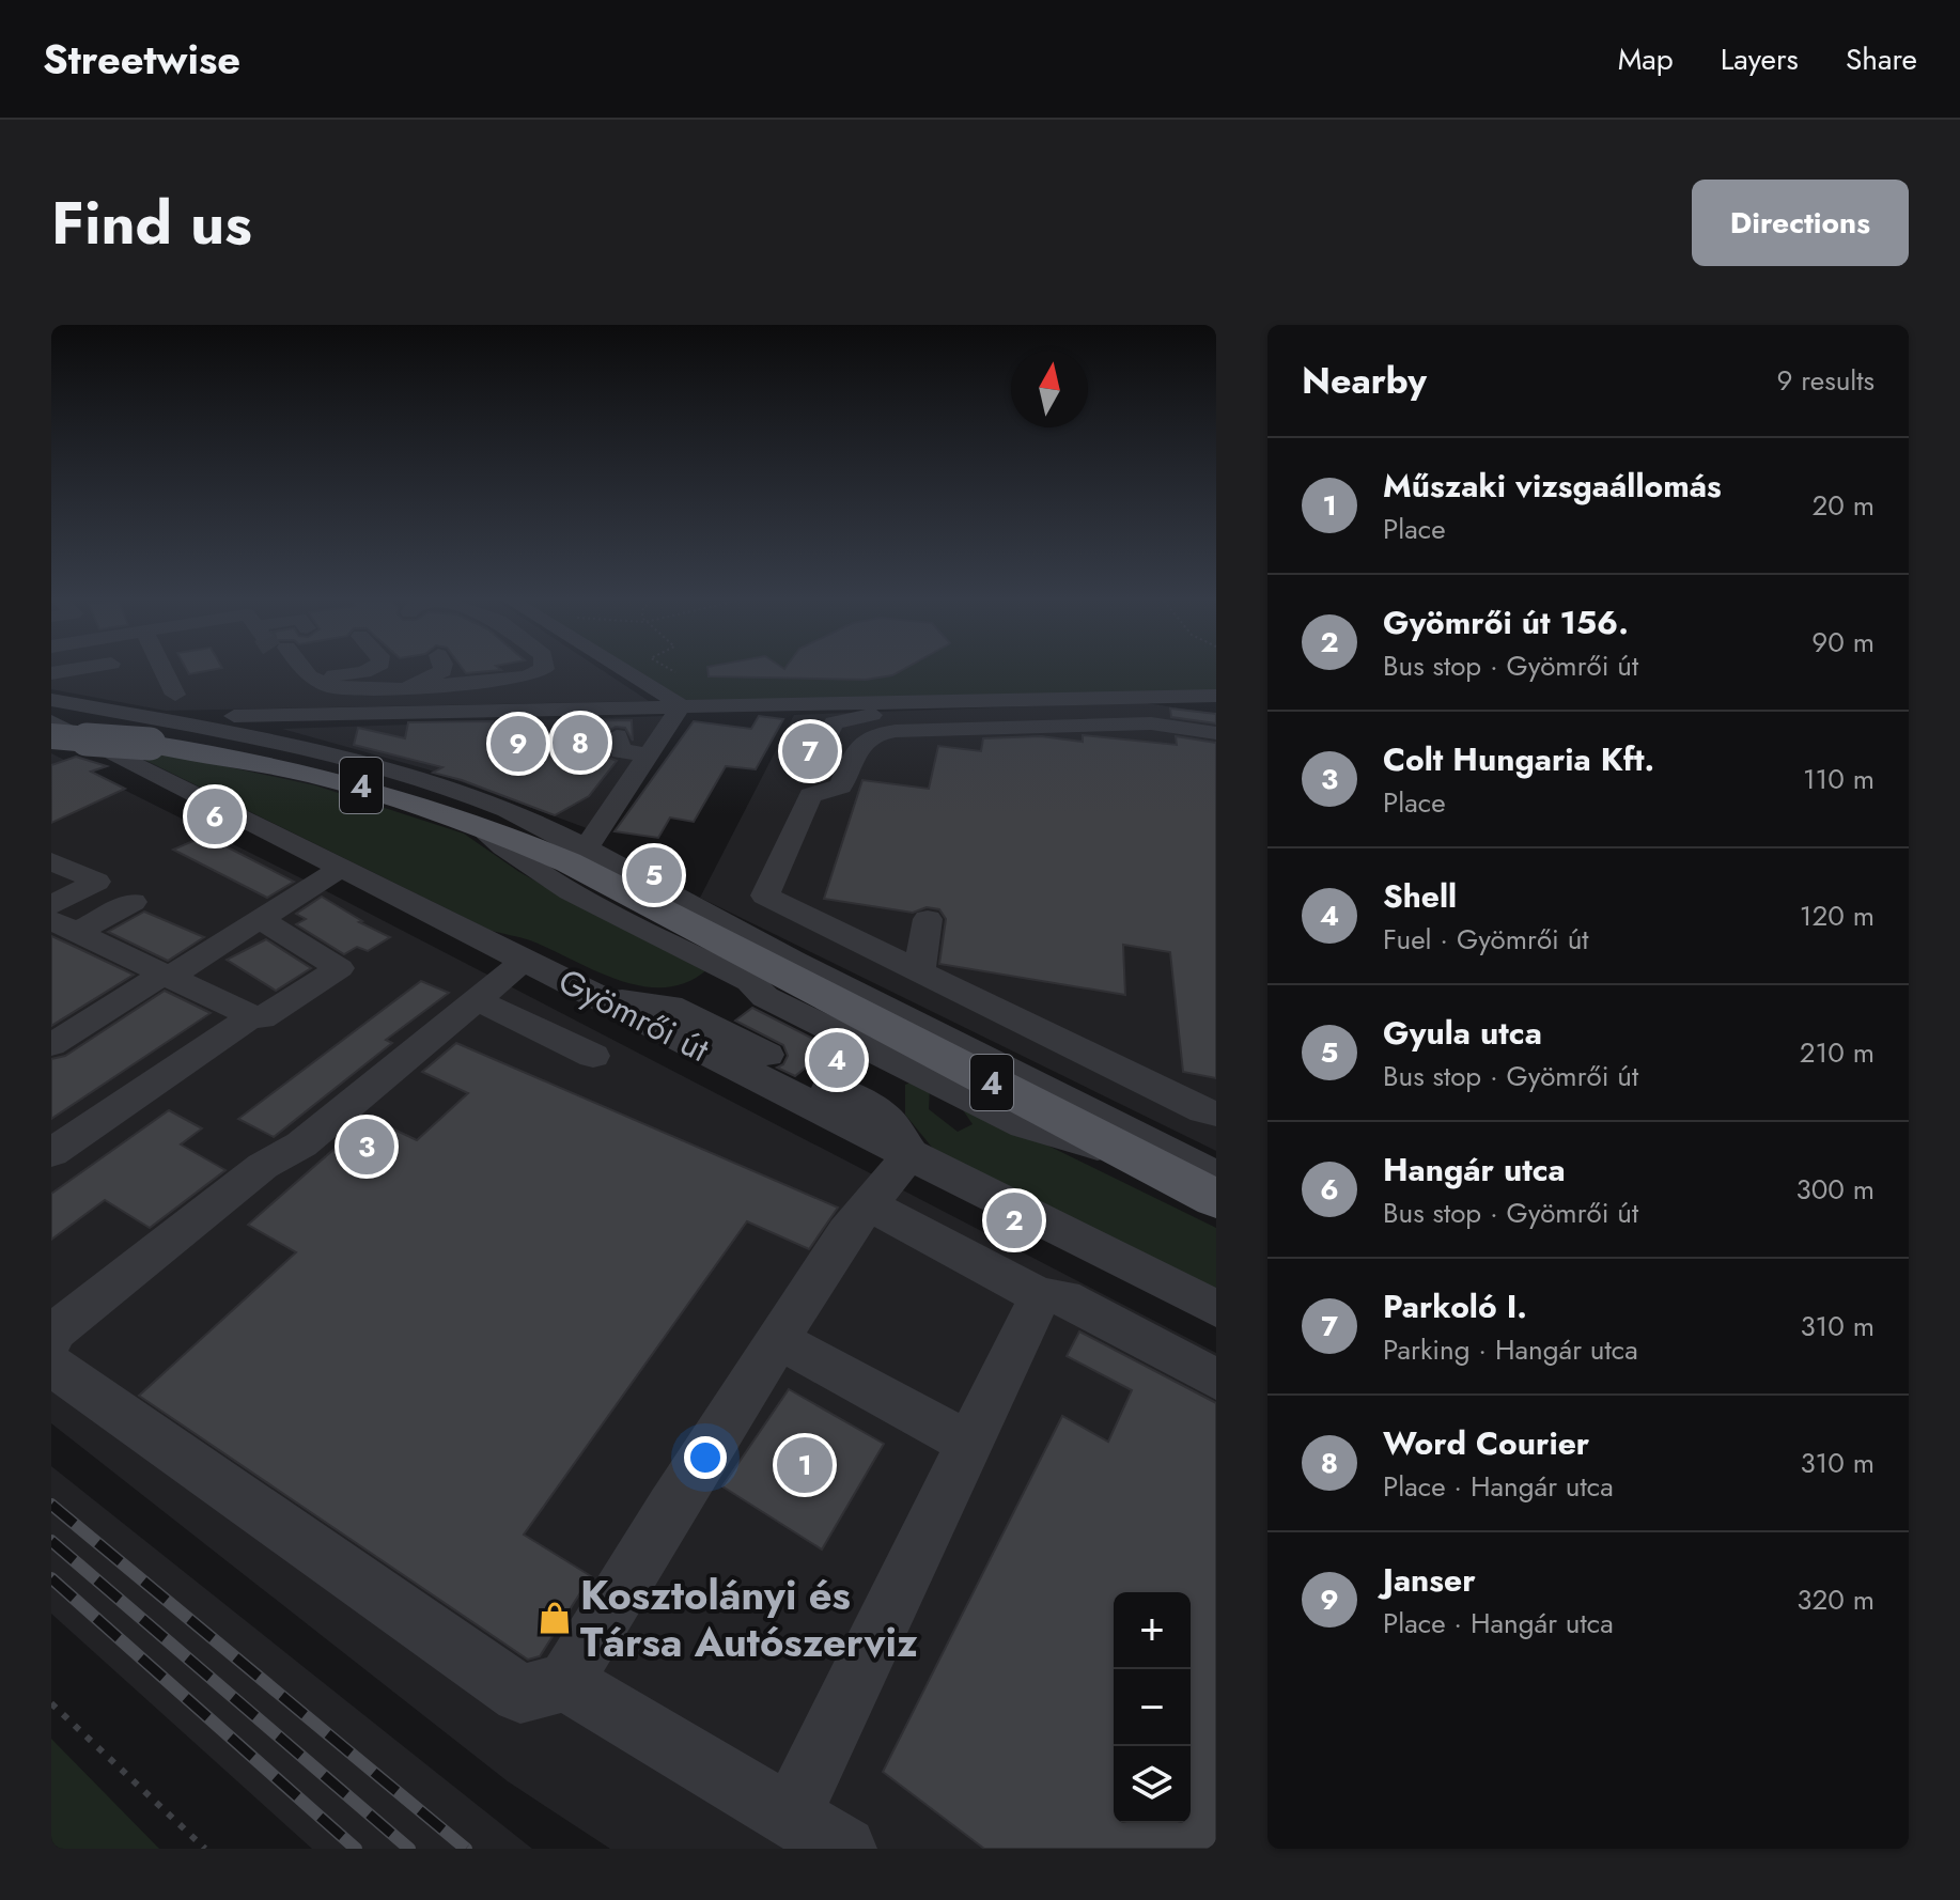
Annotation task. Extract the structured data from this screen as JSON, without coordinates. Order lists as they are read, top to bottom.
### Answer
{
  "streets": {
    "main road": ["4"],
    "street": ["Gyömrői út"]
  },
  "places": {
    "shop": ["Kosztolányi és Társa Autószerviz"]
  },
  "north": "top",
  "page": {
    "header": "Streetwise",
    "nav": ["Map", "Layers", "Share"],
    "title": "Find us",
    "buttons": "Directions",
    "heading": ["Nearby", "9 results"],
    "list": [
      {
        "mark": "1",
        "name": "Műszaki vizsgaállomás",
        "note": "Place",
        "value": "20 m"
      },
      {
        "mark": "2",
        "name": "Gyömrői út 156.",
        "note": "Bus stop · Gyömrői út",
        "value": "90 m"
      },
      {
        "mark": "3",
        "name": "Colt Hungaria Kft.",
        "note": "Place",
        "value": "110 m"
      },
      {
        "mark": "4",
        "name": "Shell",
        "note": "Fuel · Gyömrői út",
        "value": "120 m"
      },
      {
        "mark": "5",
        "name": "Gyula utca",
        "note": "Bus stop · Gyömrői út",
        "value": "210 m"
      },
      {
        "mark": "6",
        "name": "Hangár utca",
        "note": "Bus stop · Gyömrői út",
        "value": "300 m"
      },
      {
        "mark": "7",
        "name": "Parkoló I.",
        "note": "Parking · Hangár utca",
        "value": "310 m"
      },
      {
        "mark": "8",
        "name": "Word Courier",
        "note": "Place · Hangár utca",
        "value": "310 m"
      },
      {
        "mark": "9",
        "name": "Janser",
        "note": "Place · Hangár utca",
        "value": "320 m"
      }
    ],
    "pins": [
      "8",
      "9",
      "7",
      "6",
      "5",
      "4",
      "3",
      "2",
      "1"
    ],
    "map_buttons": ["+", "−"]
  }
}
